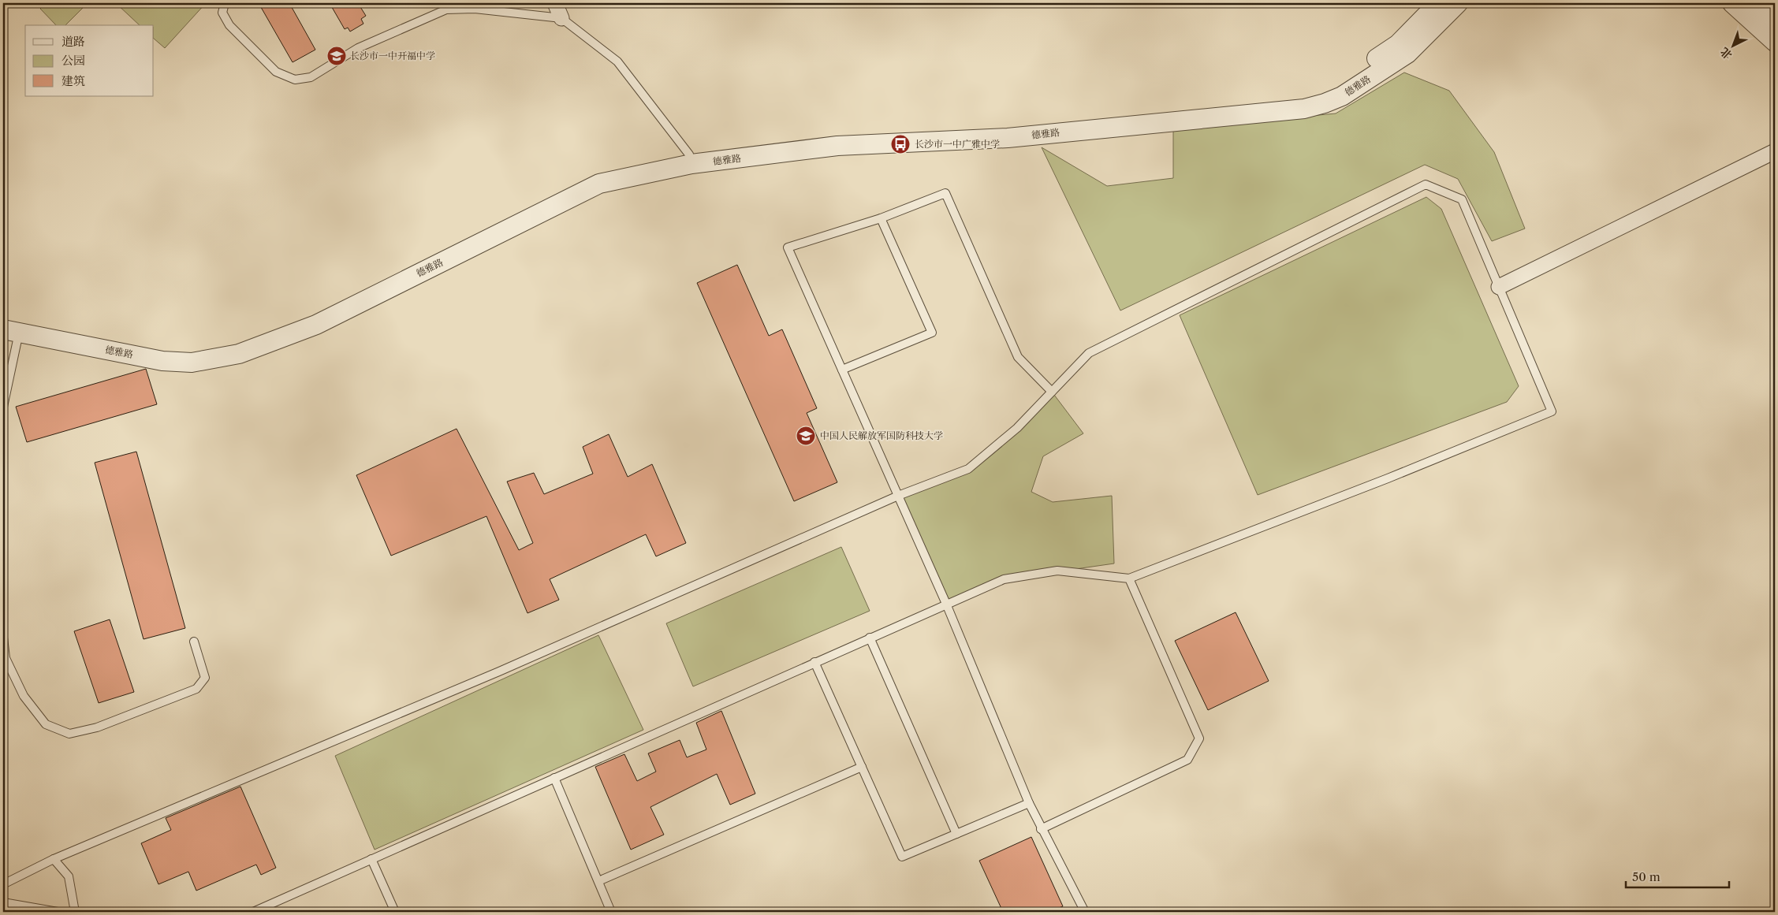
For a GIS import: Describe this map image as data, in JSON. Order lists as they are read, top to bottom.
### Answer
{
  "streets": {
    "street": ["德雅路"]
  },
  "places": {
    "school or university": ["长沙市一中开福中学", "中国人民解放军国防科技大学"],
    "bus stop": ["长沙市一中广雅中学"]
  },
  "legend": ["道路", "公园", "建筑"],
  "scale_bar": "50 m",
  "north": "bottom left"
}
